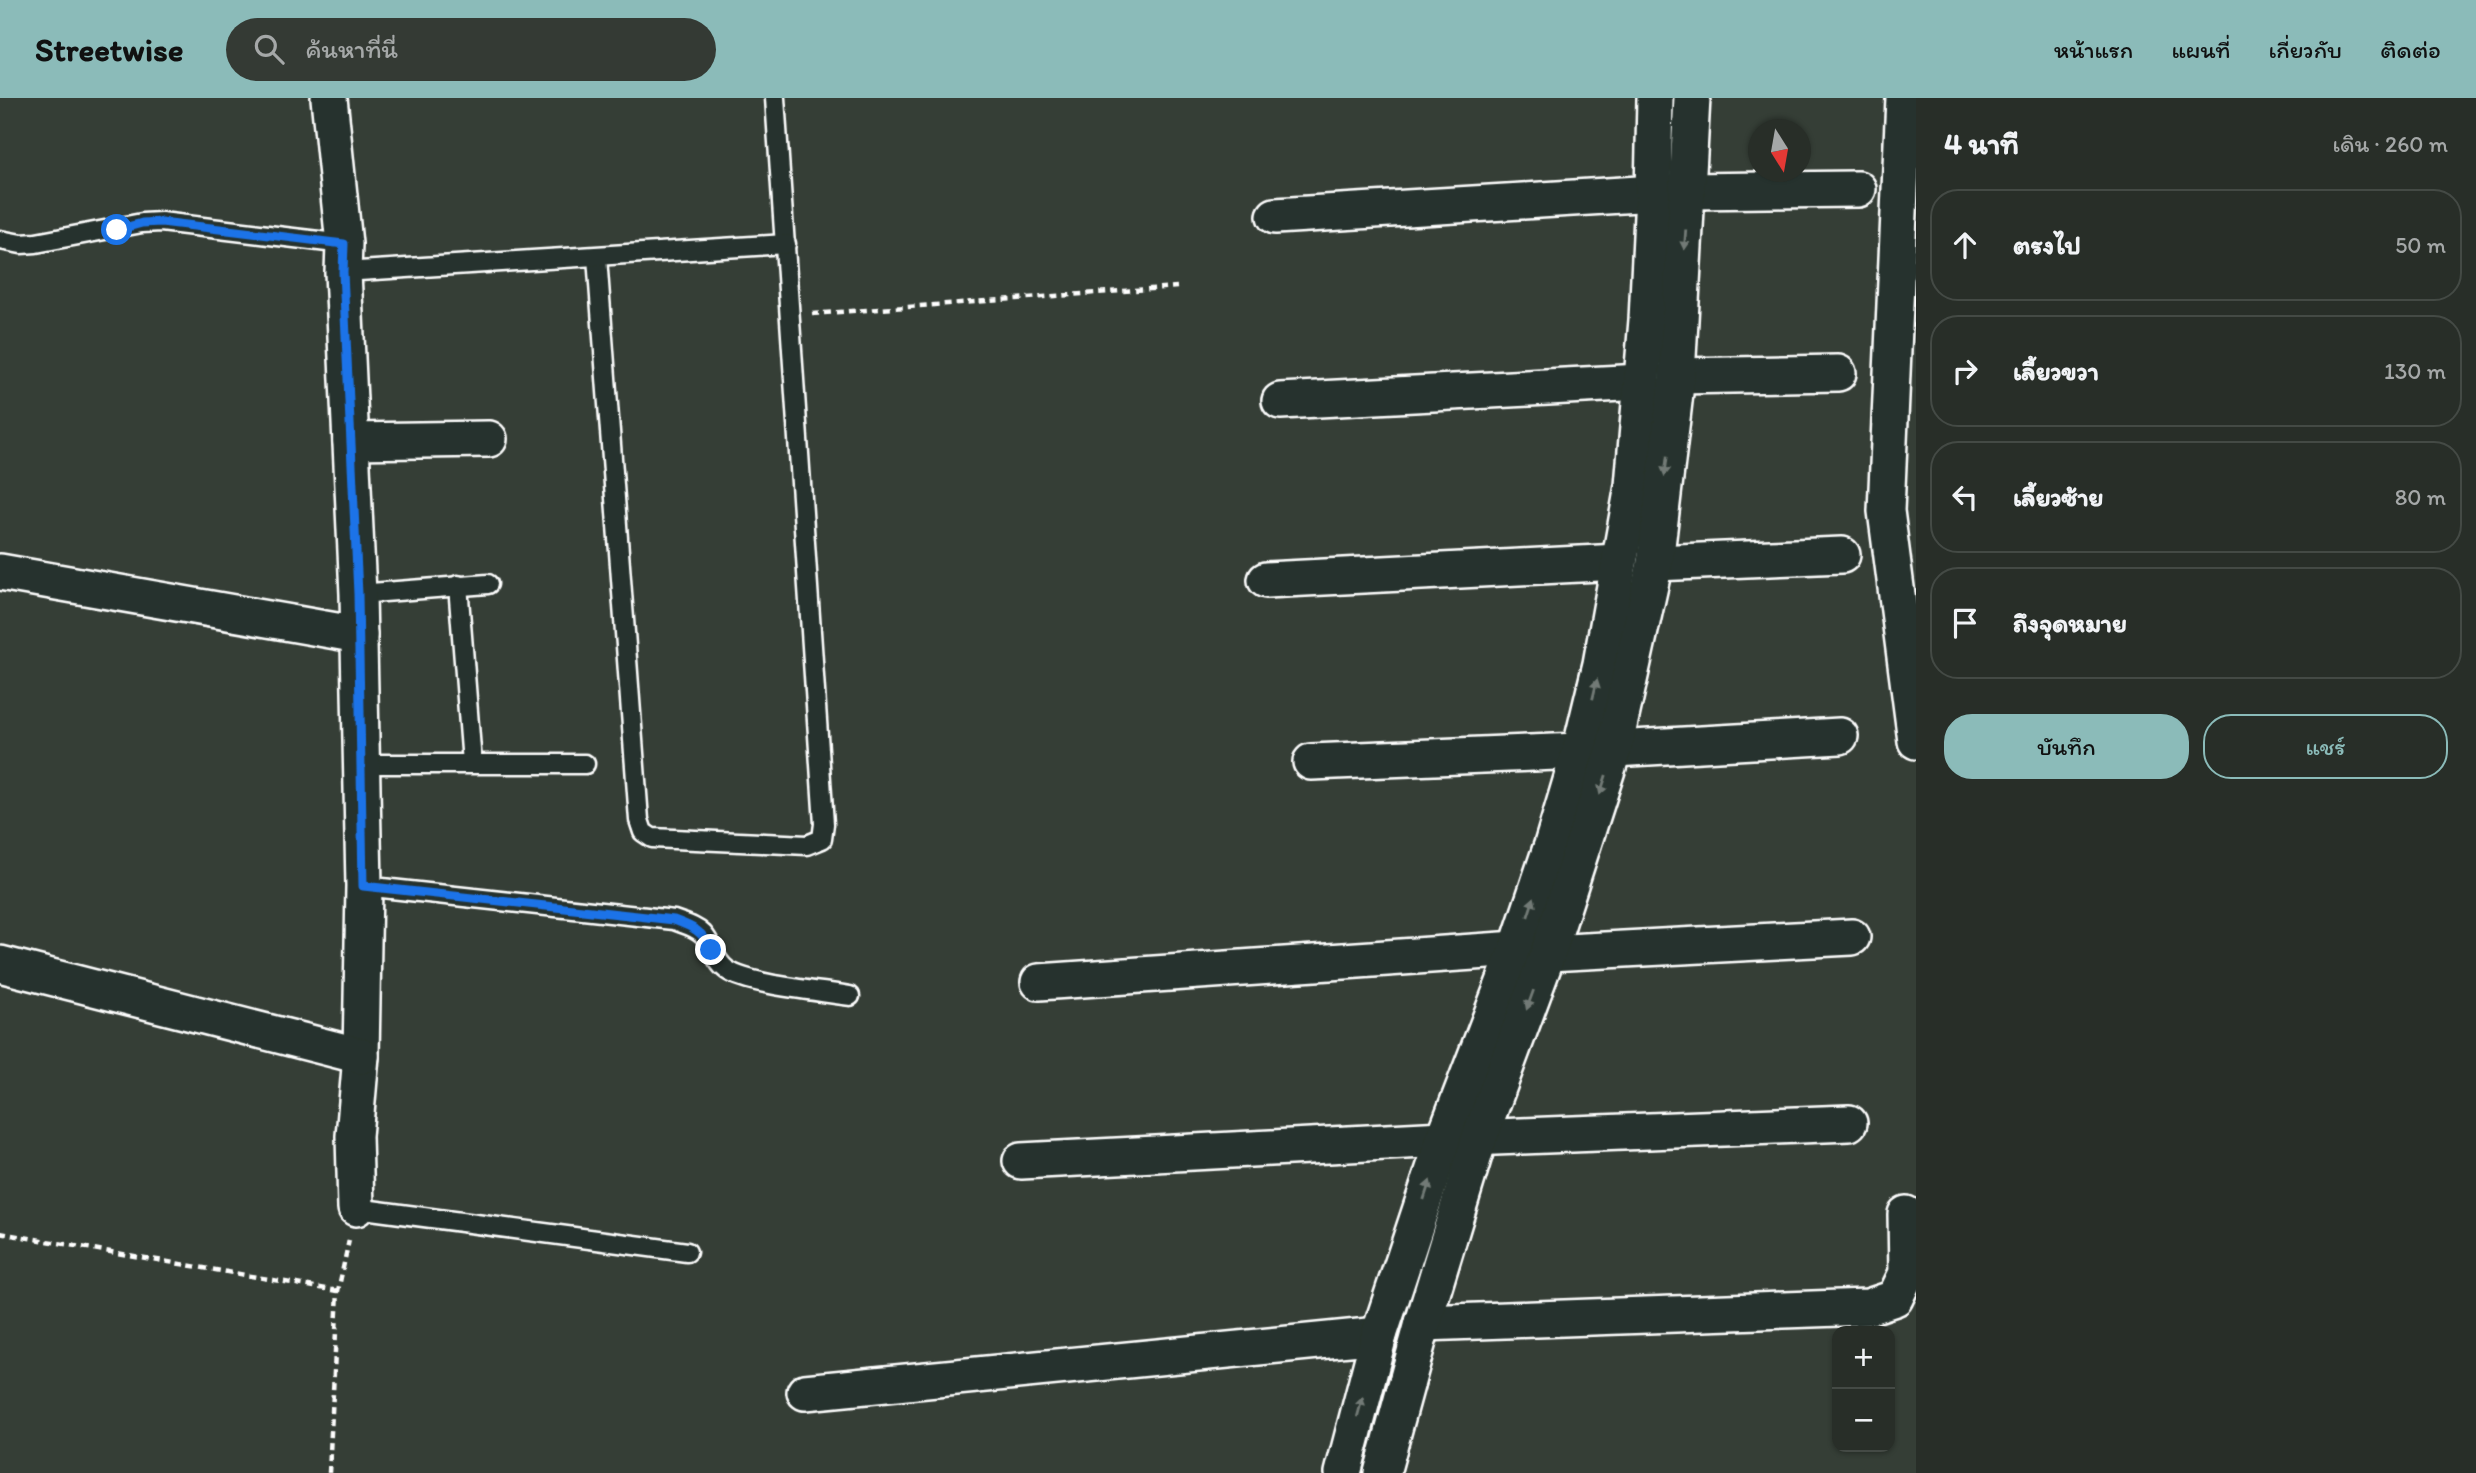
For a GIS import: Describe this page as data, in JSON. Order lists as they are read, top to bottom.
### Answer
{
  "north": "bottom",
  "page": {
    "header": "Streetwise",
    "search": "ค้นหาที่นี่",
    "nav": [
      "หน้าแรก",
      "แผนที่",
      "เกี่ยวกับ",
      "ติดต่อ"
    ],
    "heading": ["4 นาที", "เดิน · 260 m"],
    "list": [
      ["ตรงไป", "50 m"],
      ["เลี้ยวขวา", "130 m"],
      ["เลี้ยวซ้าย", "80 m"],
      "ถึงจุดหมาย"
    ],
    "buttons": ["บันทึก", "แชร์"],
    "map_buttons": ["+", "−"]
  }
}
